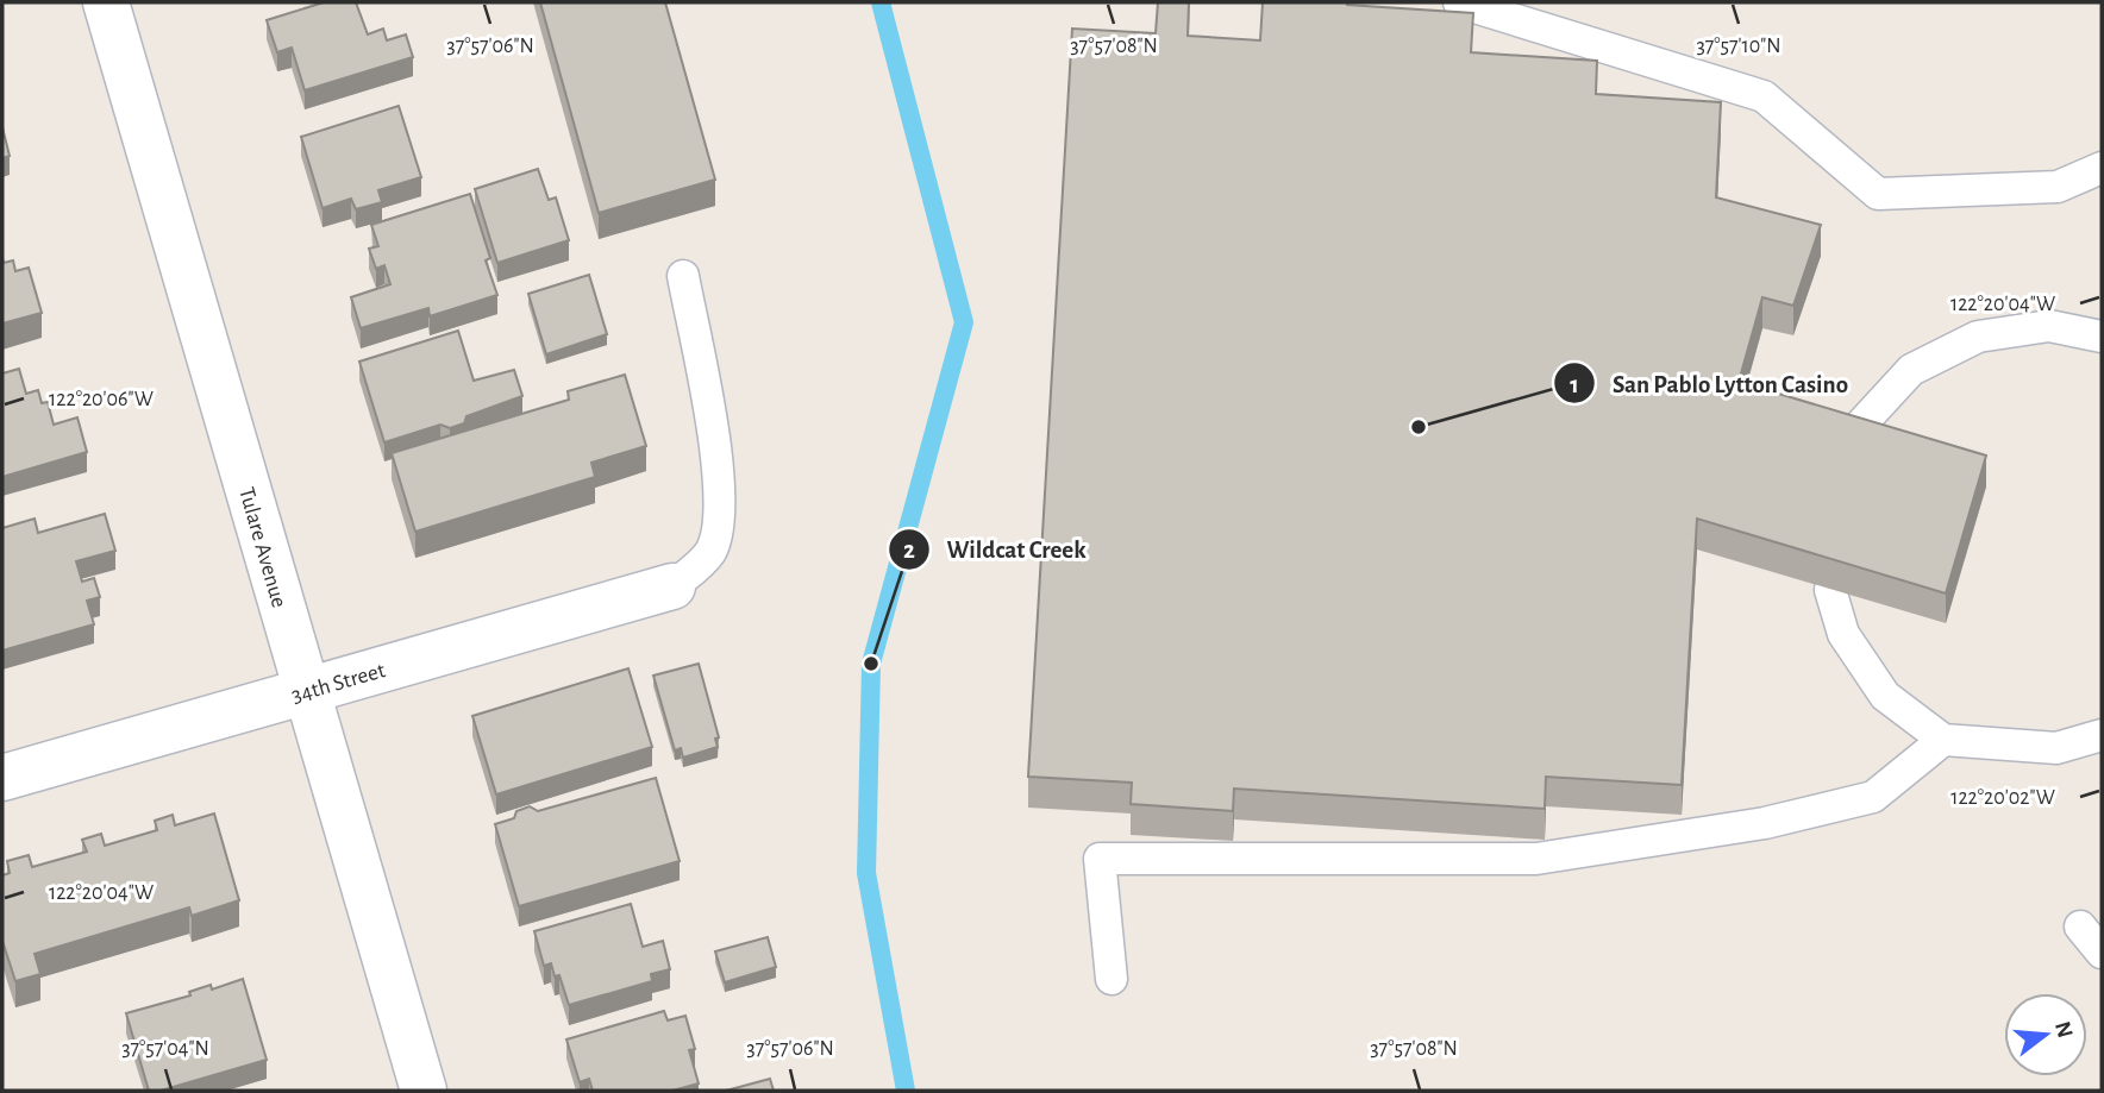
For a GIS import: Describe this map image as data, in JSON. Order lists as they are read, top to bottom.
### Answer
{
  "streets": {
    "street": ["Tulare Avenue", "34th Street"]
  },
  "crossings": [
    ["Tulare Avenue", "34th Street"]
  ],
  "places": ["San Pablo Lytton Casino", "Wildcat Creek"],
  "north": "right",
  "coordinates": [
    "37°57'06\"N",
    "37°57'08\"N",
    "37°57'10\"N",
    "122°20'04\"W",
    "122°20'06\"W",
    "122°20'02\"W",
    "37°57'04\"N"
  ]
}
